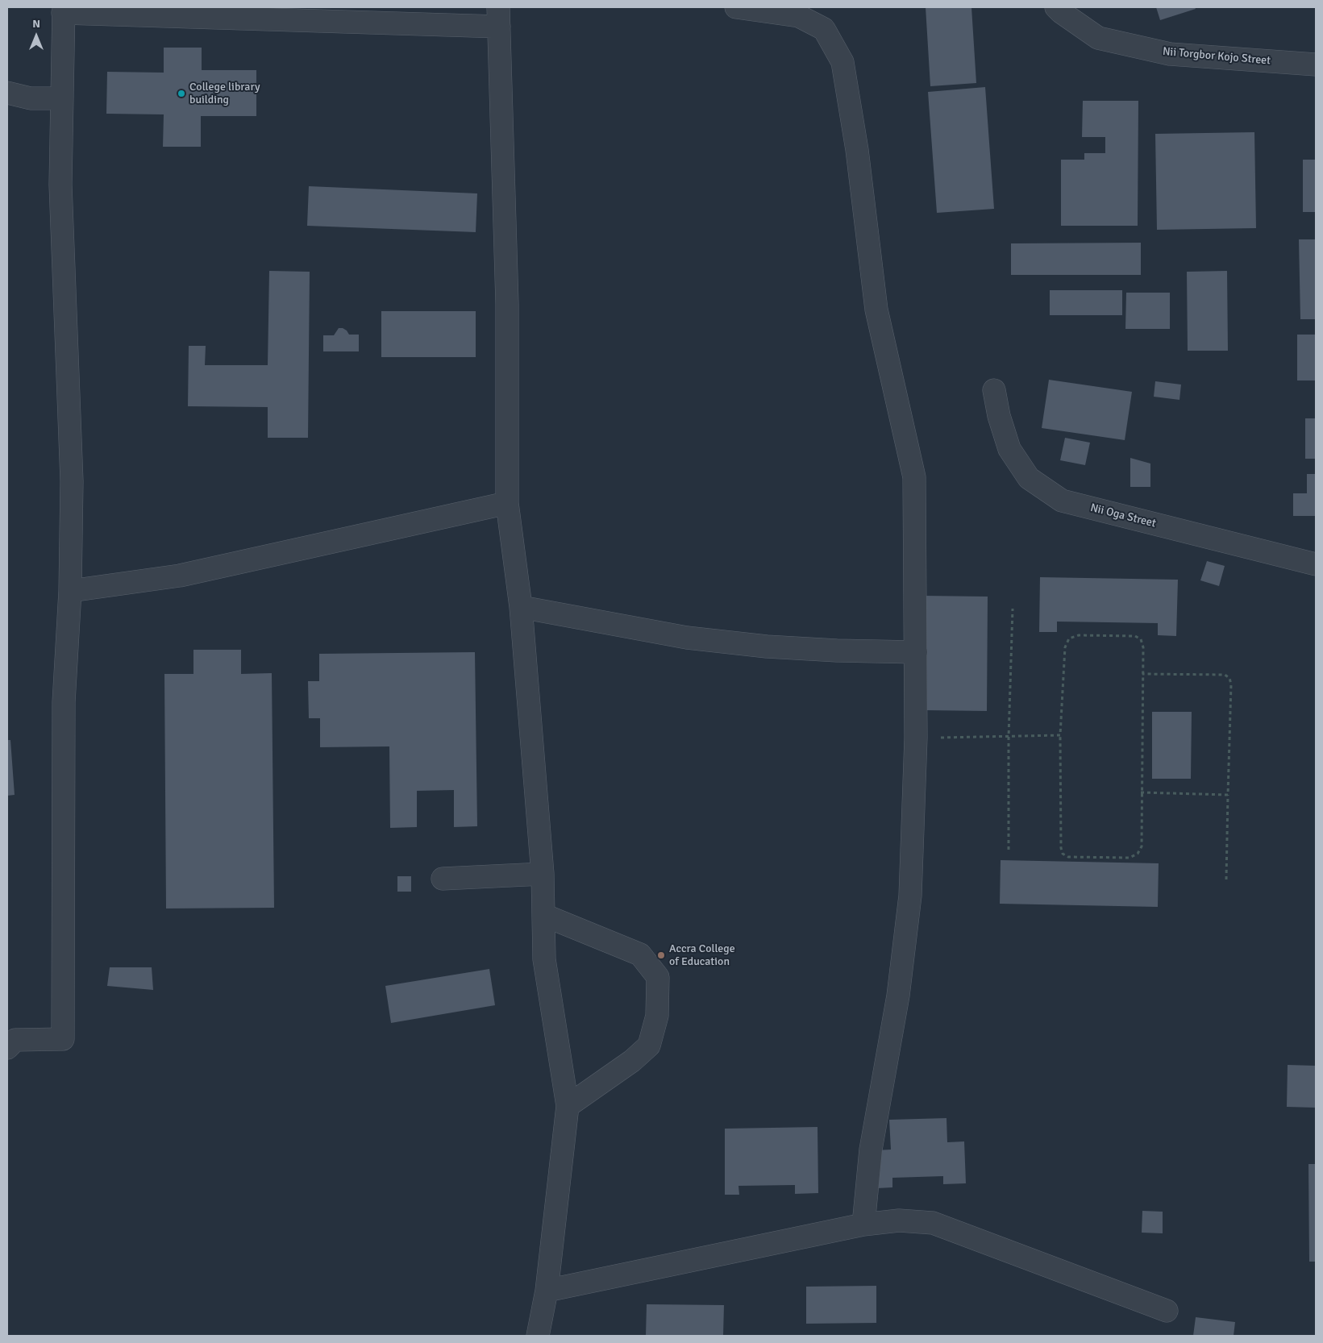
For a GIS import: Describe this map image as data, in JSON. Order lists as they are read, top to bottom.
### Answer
{
  "streets": {
    "street": ["Nii Torgbor Kojo Street", "Nii Oga Street"]
  },
  "places": ["College library building", "Accra College of Education"],
  "north": "top"
}
